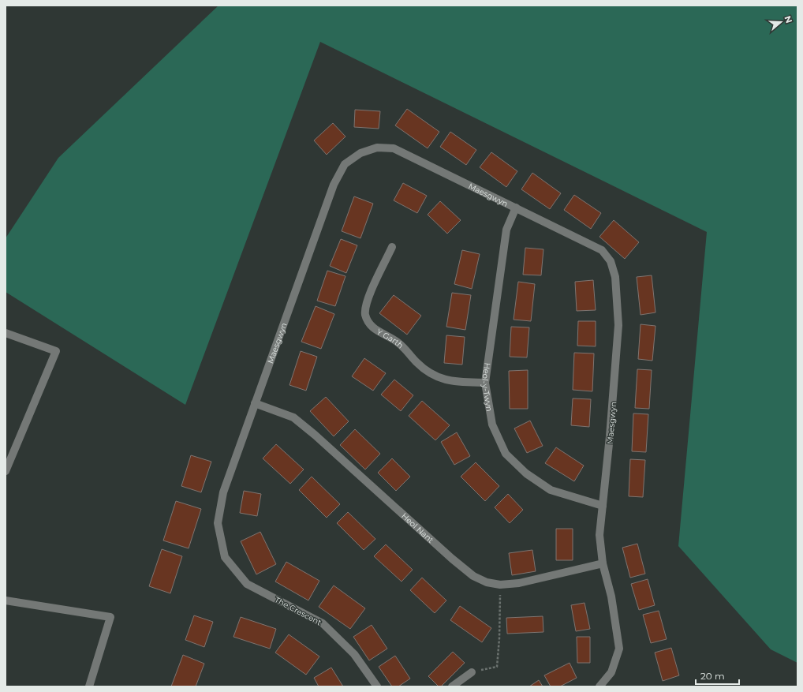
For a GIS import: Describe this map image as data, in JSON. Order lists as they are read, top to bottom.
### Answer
{
  "streets": {
    "street": [
      "Maesgwyn",
      "Y Garth",
      "Heol-y-Twyn",
      "Heol Nant",
      "The Crescent"
    ]
  },
  "crossings": [
    ["Maesgwyn", "Heol-y-Twyn"],
    ["Maesgwyn", "Heol Nant"],
    ["Maesgwyn", "The Crescent"],
    ["Y Garth", "Heol-y-Twyn"]
  ],
  "scale_bar": "20 m",
  "north": "right"
}
